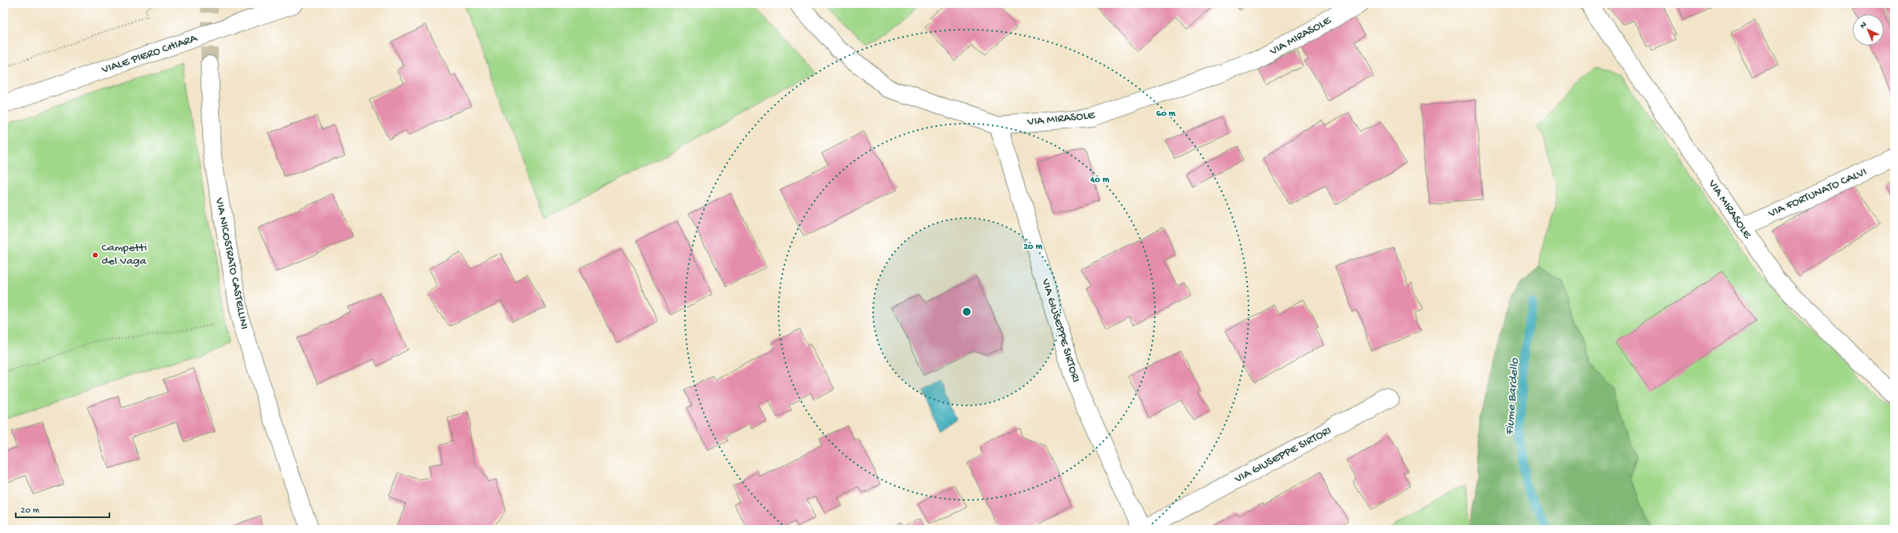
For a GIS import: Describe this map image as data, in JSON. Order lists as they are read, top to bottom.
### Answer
{
  "streets": {
    "street": [
      "VIA MIRASOLE",
      "VIALE PIERO CHIARA",
      "VIA FORTUNATO CALVI",
      "VIA NICOSTRATO CASTELLINI",
      "VIA GIUSEPPE SIRTORI"
    ]
  },
  "crossings": [
    ["VIA MIRASOLE", "VIA FORTUNATO CALVI"],
    ["VIA MIRASOLE", "VIA GIUSEPPE SIRTORI"]
  ],
  "water": ["Fiume Bardello"],
  "places": ["Campetti del Vaga"],
  "scale_bar": "20 m",
  "north": "top left",
  "rings": ["60 m", "40 m", "20 m"]
}
